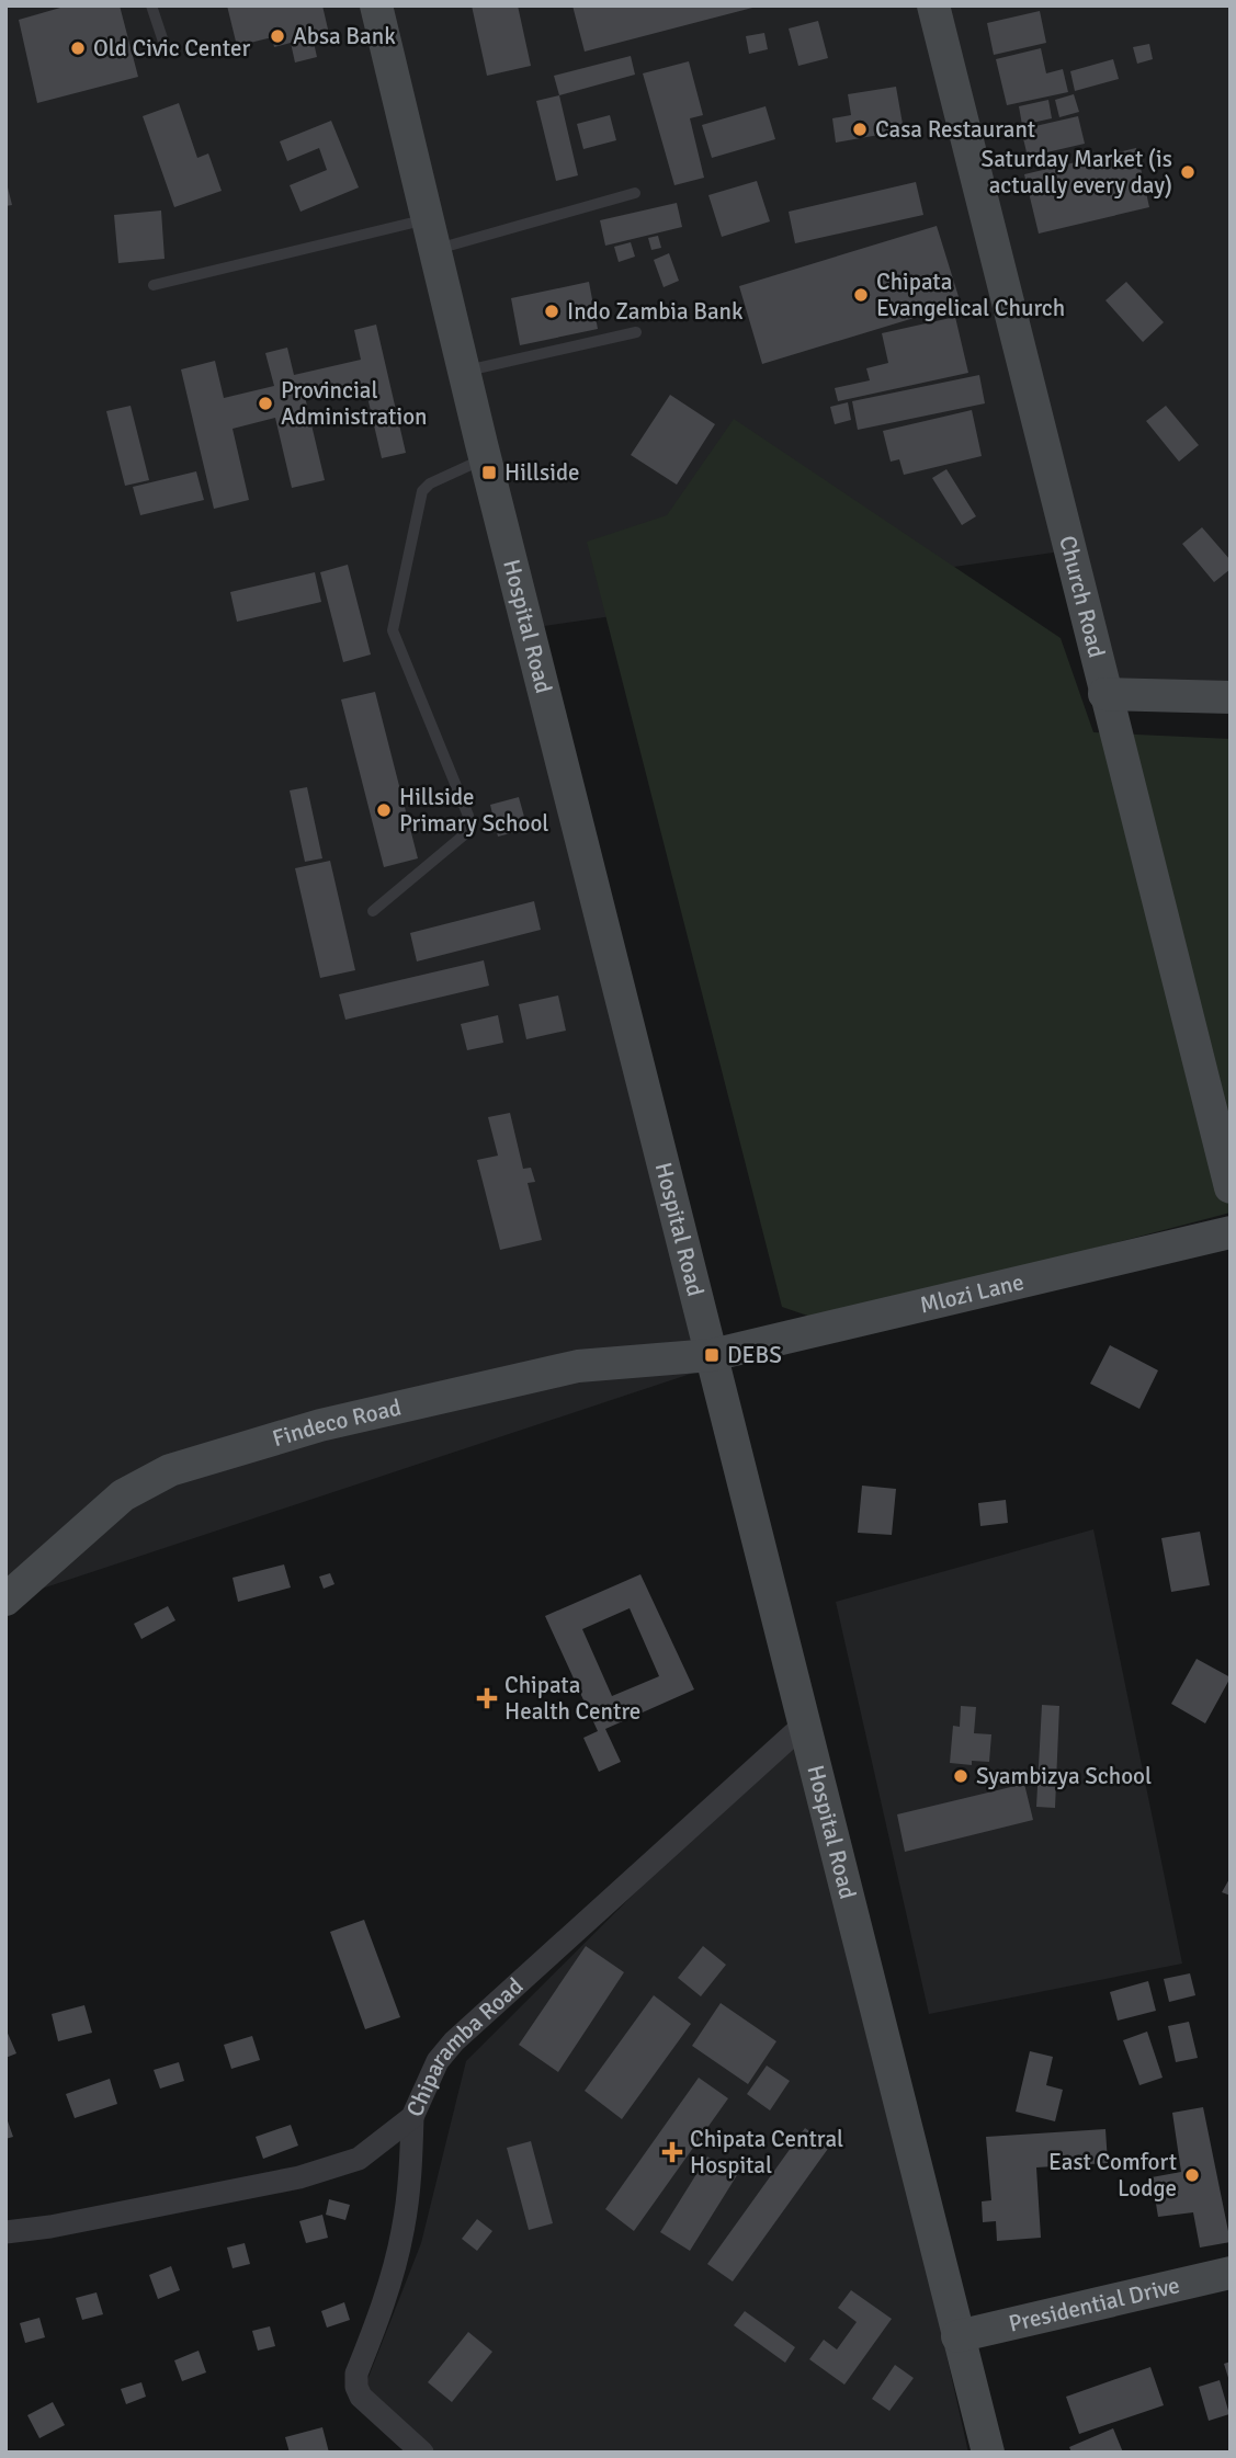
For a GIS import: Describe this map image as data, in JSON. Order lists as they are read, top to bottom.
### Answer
{
  "streets": {
    "street": [
      "Church Road",
      "Hospital Road",
      "Mlozi Lane",
      "Findeco Road",
      "Chiparamba Road",
      "Presidential Drive"
    ]
  },
  "crossings": [
    ["Hospital Road", "Mlozi Lane"],
    ["Hospital Road", "Findeco Road"],
    ["Hospital Road", "Chiparamba Road"],
    ["Hospital Road", "Presidential Drive"],
    ["Mlozi Lane", "Findeco Road"]
  ],
  "places": {
    "other": [
      "Absa Bank",
      "Old Civic Center",
      "Casa Restaurant",
      "Saturday Market (is actually every day)",
      "Chipata Evangelical Church",
      "Indo Zambia Bank",
      "Provincial Administration",
      "Hillside Primary School",
      "Syambizya School",
      "East Comfort Lodge"
    ],
    "transit": ["Hillside", "DEBS"],
    "health": ["Chipata Health Centre", "Chipata Central Hospital"]
  }
}
